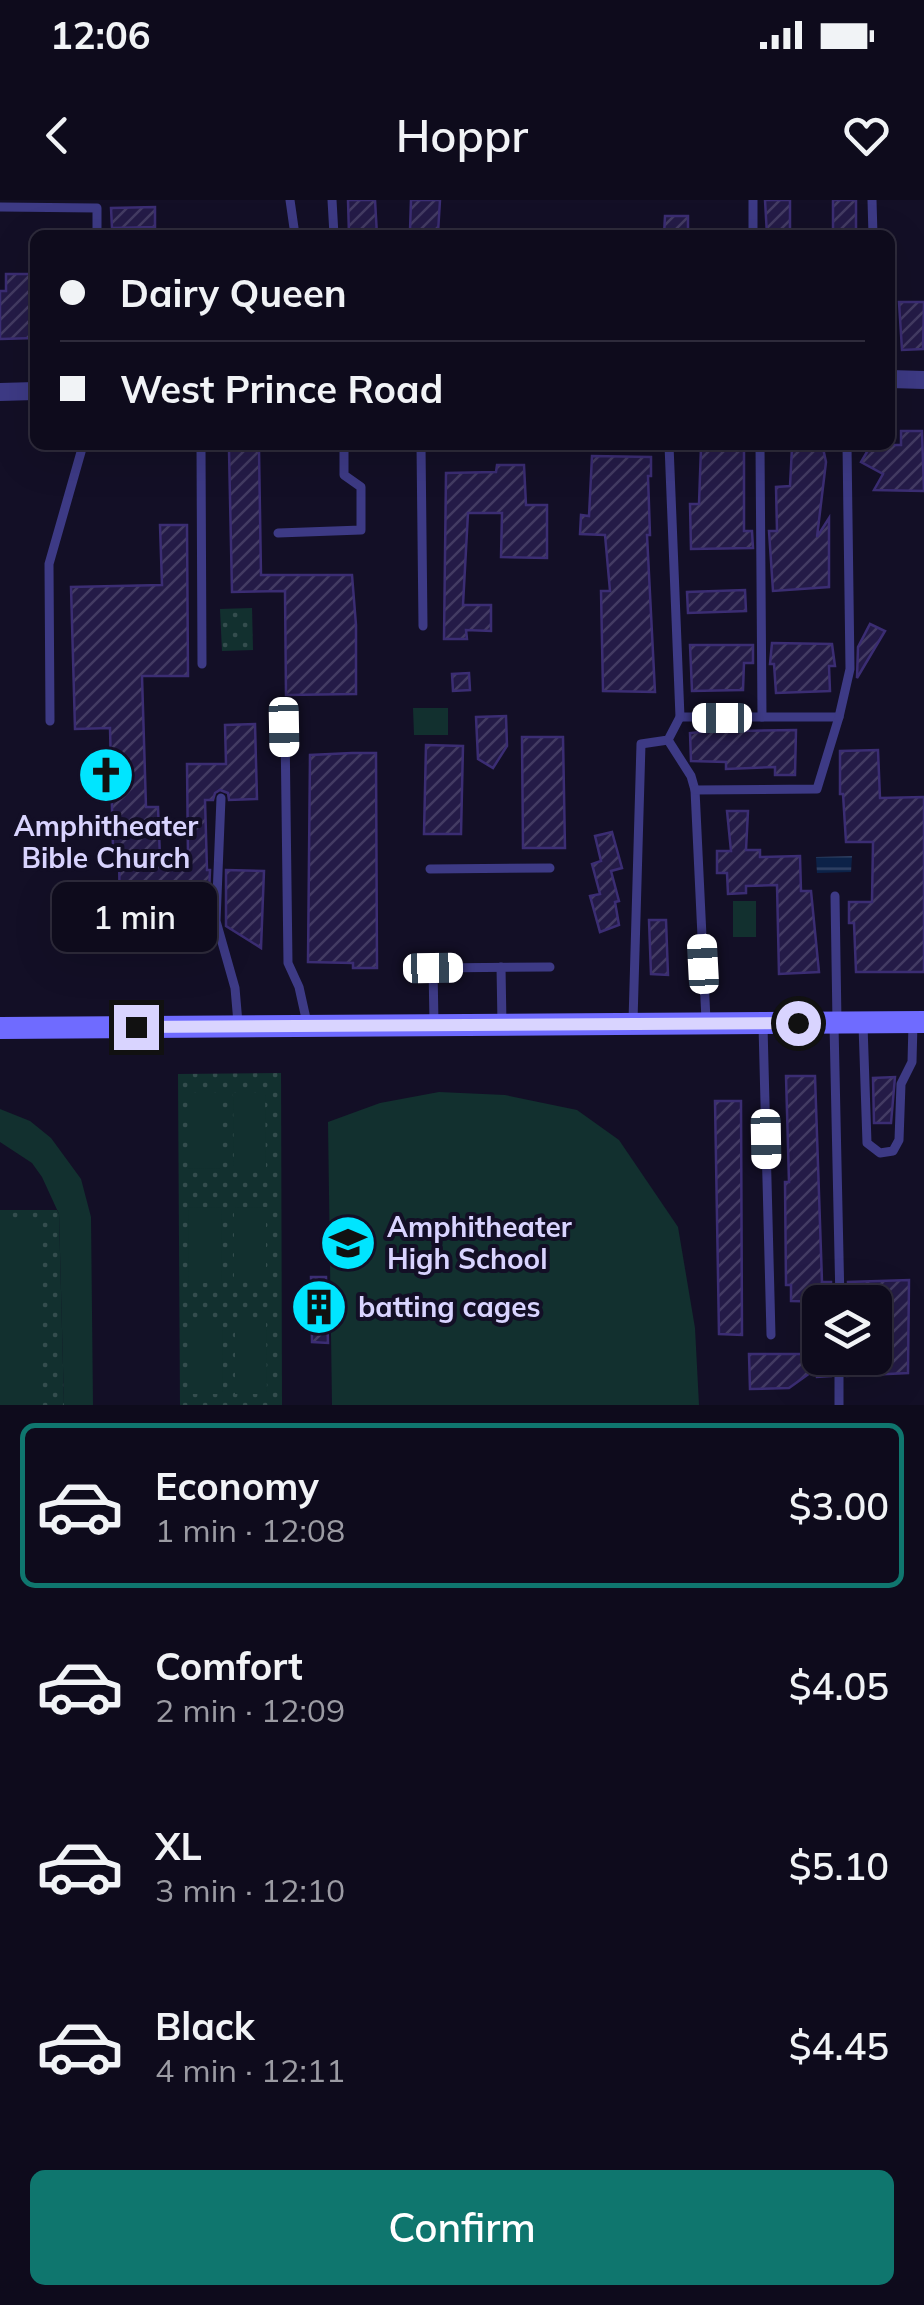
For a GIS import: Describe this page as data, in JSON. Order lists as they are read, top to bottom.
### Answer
{
  "places": {
    "church": ["Amphitheater Bible Church"],
    "school or university": ["Amphitheater High School"],
    "building": ["batting cages"]
  },
  "page": {
    "status": "12:06",
    "header": "Hoppr",
    "banner": ["Dairy Queen", "West Prince Road"],
    "bubble": "1 min",
    "list": [
      {
        "name": "Economy",
        "note": "1 min · 12:08",
        "value": "$3.00"
      },
      {
        "name": "Comfort",
        "note": "2 min · 12:09",
        "value": "$4.05"
      },
      {
        "name": "XL",
        "note": "3 min · 12:10",
        "value": "$5.10"
      },
      {
        "name": "Black",
        "note": "4 min · 12:11",
        "value": "$4.45"
      }
    ],
    "buttons": "Confirm"
  }
}
